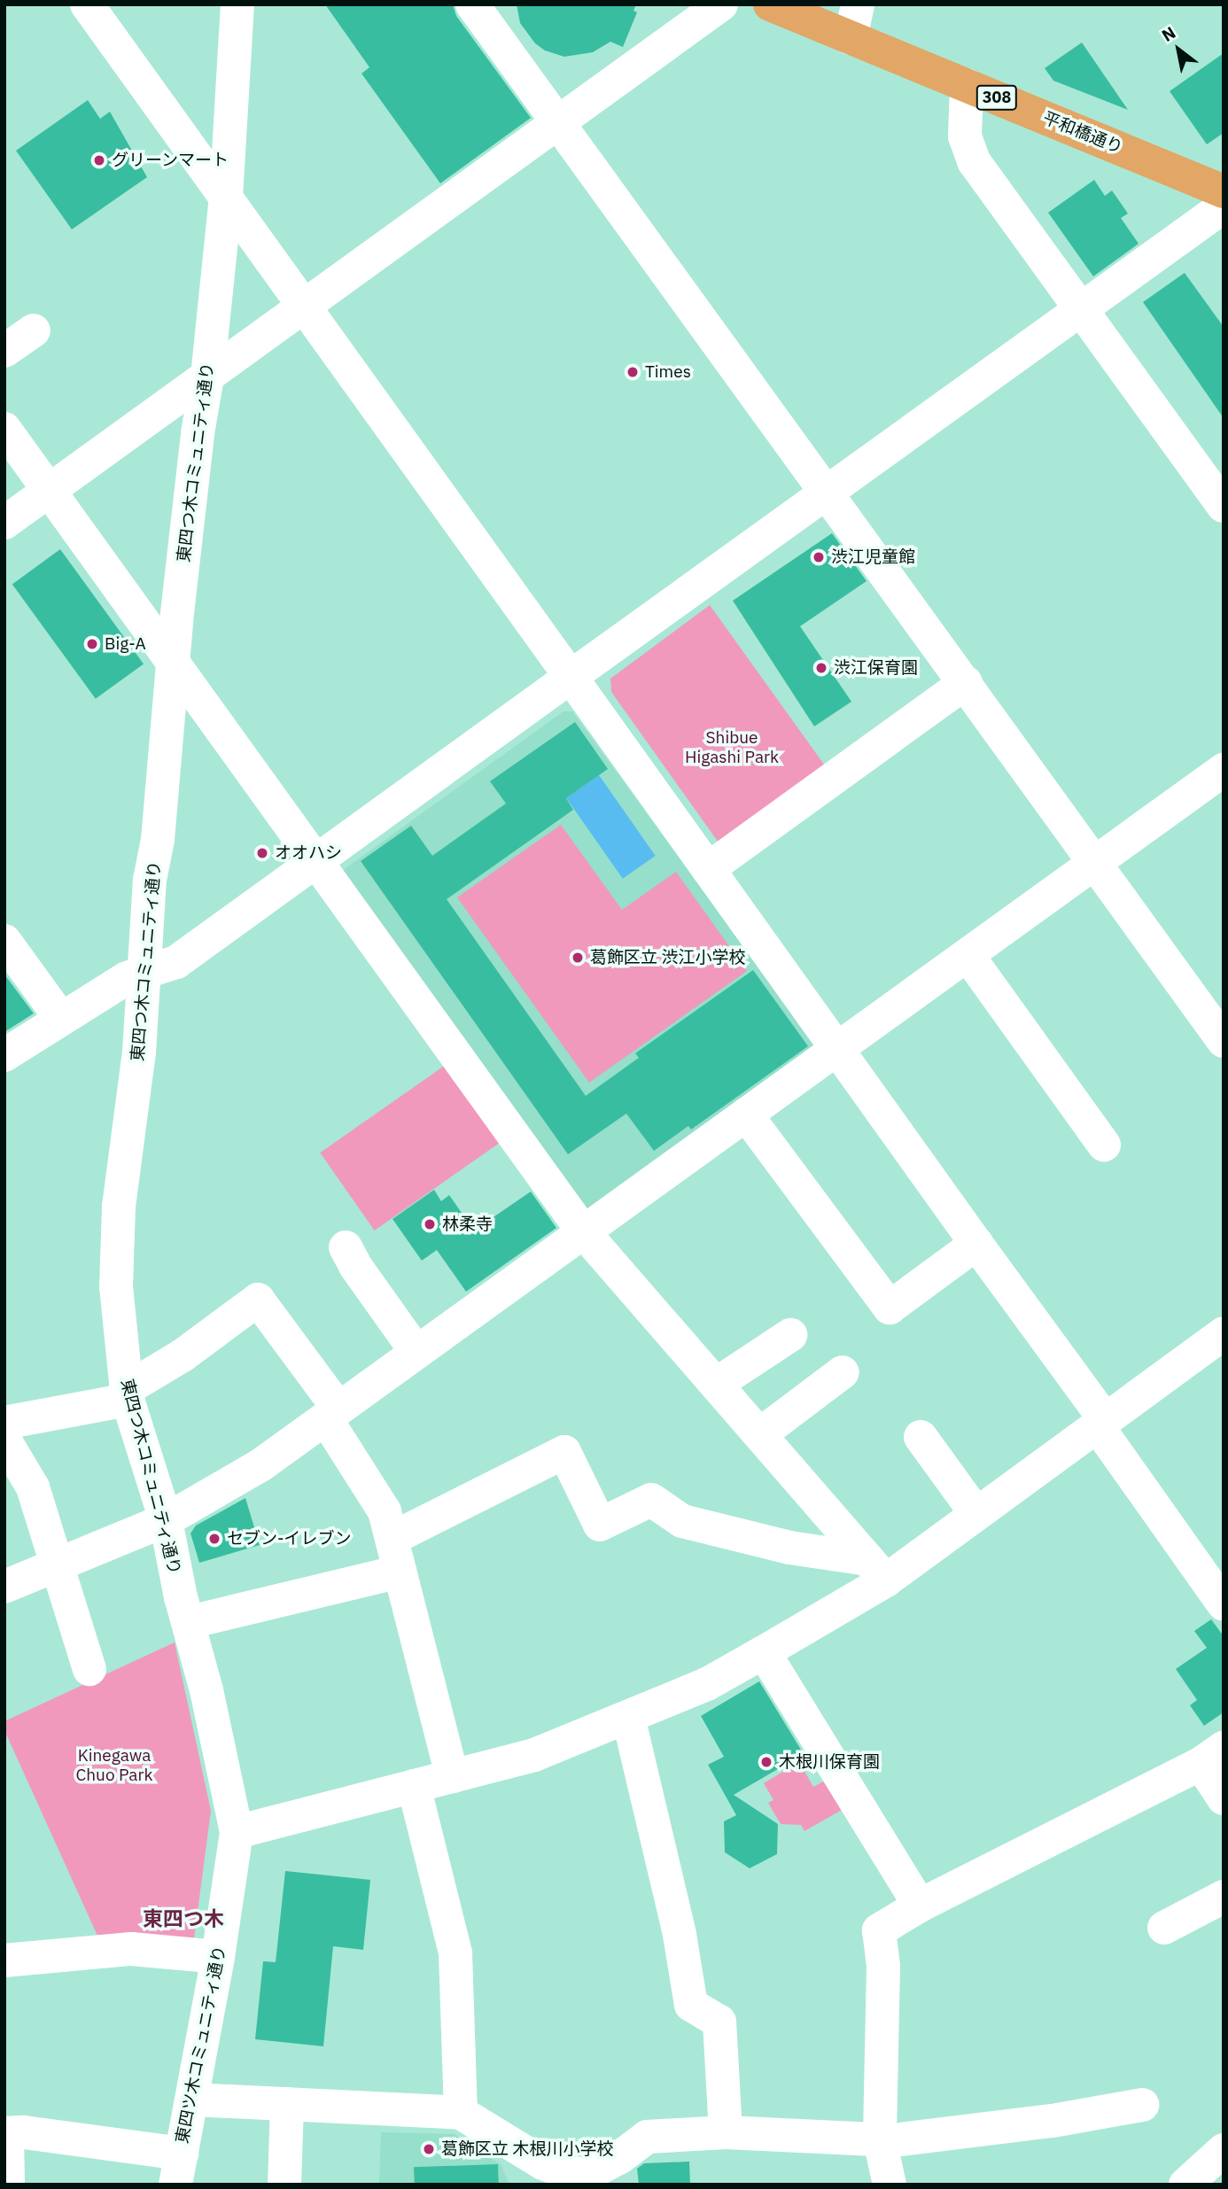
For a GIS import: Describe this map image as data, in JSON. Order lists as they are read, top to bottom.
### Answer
{
  "streets": {
    "main road": ["308", "平和橋通り"],
    "street": ["東四つ木コミュニティ通り", "東四ツ木コミュニティ通り"]
  },
  "crossings": [
    ["東四つ木コミュニティ通り", "東四ツ木コミュニティ通り"]
  ],
  "districts": ["東四つ木"],
  "parks": ["Shibue Higashi Park", "Kinegawa Chuo Park"],
  "places": [
    "グリーンマート",
    "Times",
    "渋江児童館",
    "Big-A",
    "渋江保育園",
    "オオハシ",
    "葛飾区立 渋江小学校",
    "林柔寺",
    "セブン-イレブン",
    "木根川保育園",
    "葛飾区立 木根川小学校"
  ],
  "north": "top left"
}
